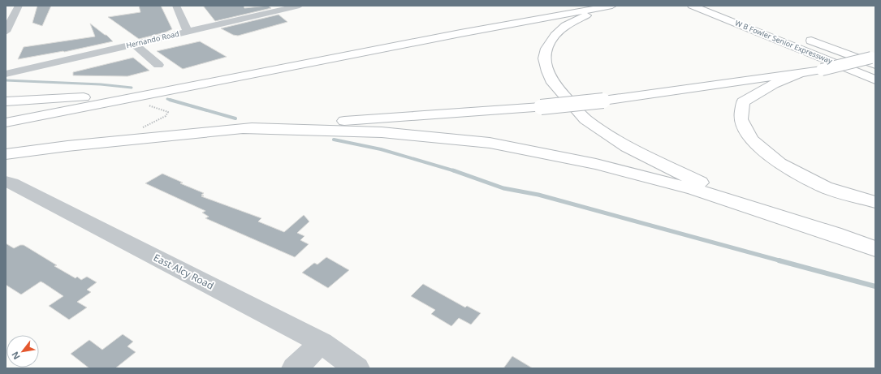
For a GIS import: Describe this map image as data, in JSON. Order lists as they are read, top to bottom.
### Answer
{
  "streets": {
    "highway": ["W B Fowler Senior Expressway"],
    "street": ["Hernando Road", "East Alcy Road"]
  },
  "north": "bottom left"
}
